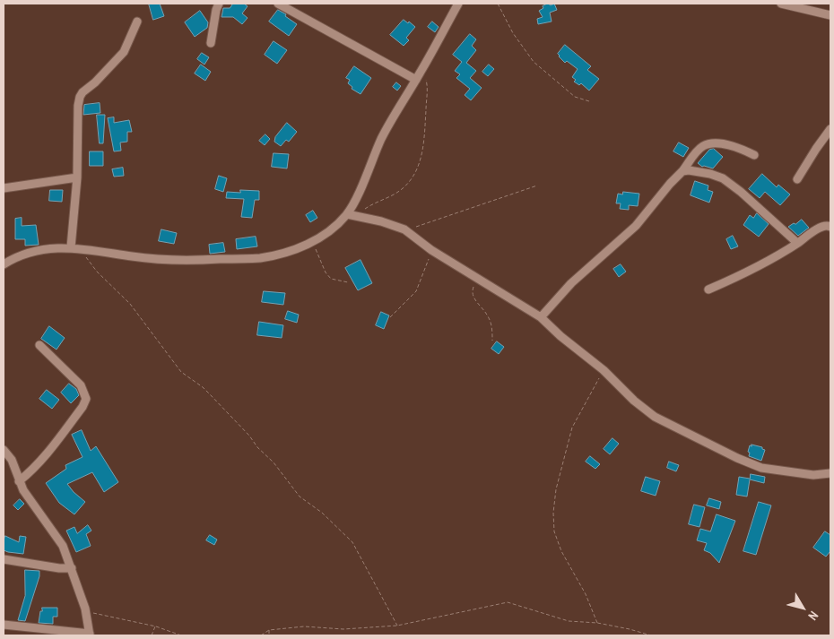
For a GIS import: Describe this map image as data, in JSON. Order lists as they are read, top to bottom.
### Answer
{
  "north": "bottom right"
}
